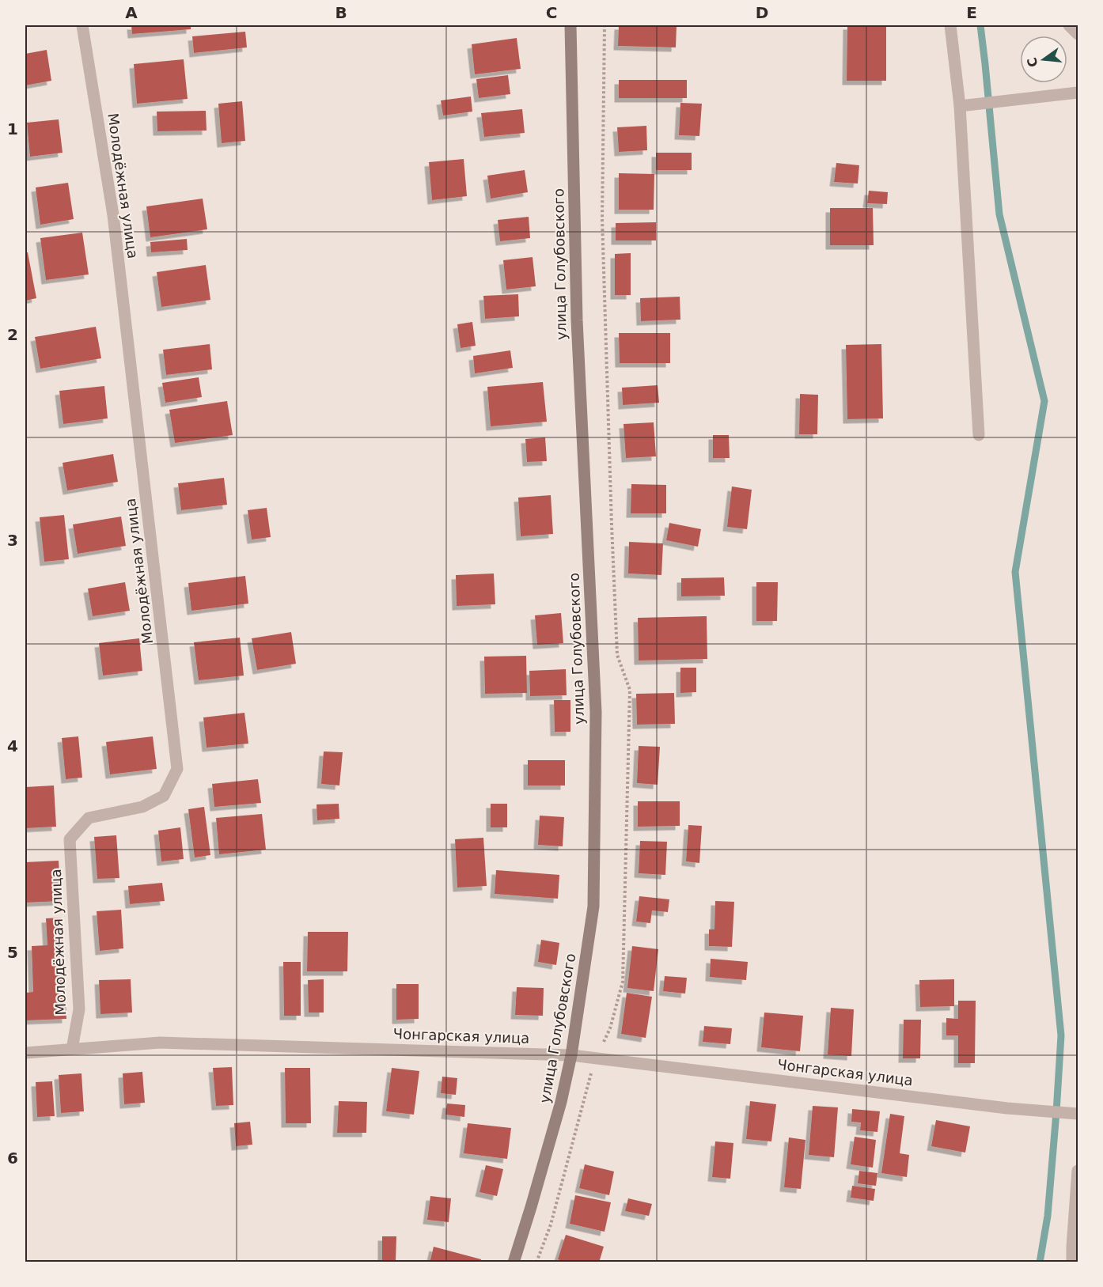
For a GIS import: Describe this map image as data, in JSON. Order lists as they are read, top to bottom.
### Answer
{
  "streets": {
    "street": ["Молодёжная улица", "улица Голубовского", "Чонгарская улица"]
  },
  "crossings": [
    ["Молодёжная улица", "Чонгарская улица"],
    ["улица Голубовского", "Чонгарская улица"]
  ],
  "north": "left",
  "grid": {
    "columns": [
      "A",
      "B",
      "C",
      "D",
      "E"
    ],
    "rows": [
      "1",
      "2",
      "3",
      "4",
      "5",
      "6"
    ]
  }
}
